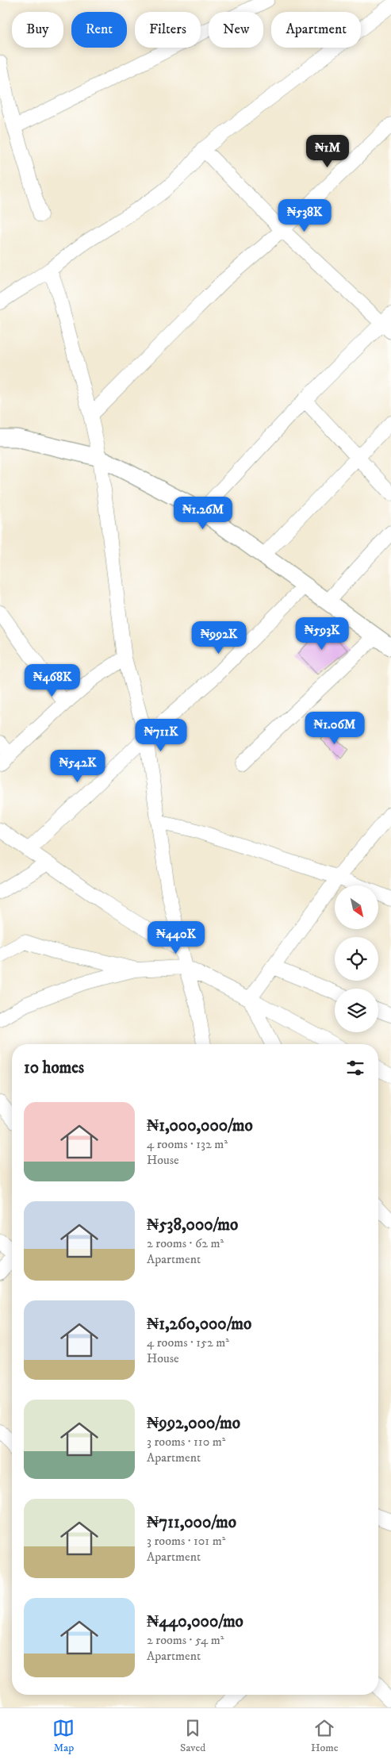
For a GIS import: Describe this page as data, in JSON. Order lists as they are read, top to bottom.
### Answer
{
  "north": "bottom right",
  "page": {
    "chip": [
      "Buy",
      "Rent",
      "Filters",
      "New",
      "Apartment"
    ],
    "price": [
      "₦1M",
      "₦538K",
      "₦1.26M",
      "₦593K",
      "₦992K",
      "₦468K",
      "₦1.06M",
      "₦711K",
      "₦542K",
      "₦440K"
    ],
    "heading": "10 homes",
    "list": [
      {
        "name": "₦1,000,000/mo",
        "note": "4 rooms · 132 m² · House"
      },
      {
        "name": "₦538,000/mo",
        "note": "2 rooms · 62 m² · Apartment"
      },
      {
        "name": "₦1,260,000/mo",
        "note": "4 rooms · 152 m² · House"
      },
      {
        "name": "₦992,000/mo",
        "note": "3 rooms · 110 m² · Apartment"
      },
      {
        "name": "₦711,000/mo",
        "note": "3 rooms · 101 m² · Apartment"
      },
      {
        "name": "₦440,000/mo",
        "note": "2 rooms · 54 m² · Apartment"
      }
    ],
    "tabs": ["Map", "Saved", "Home"]
  }
}
